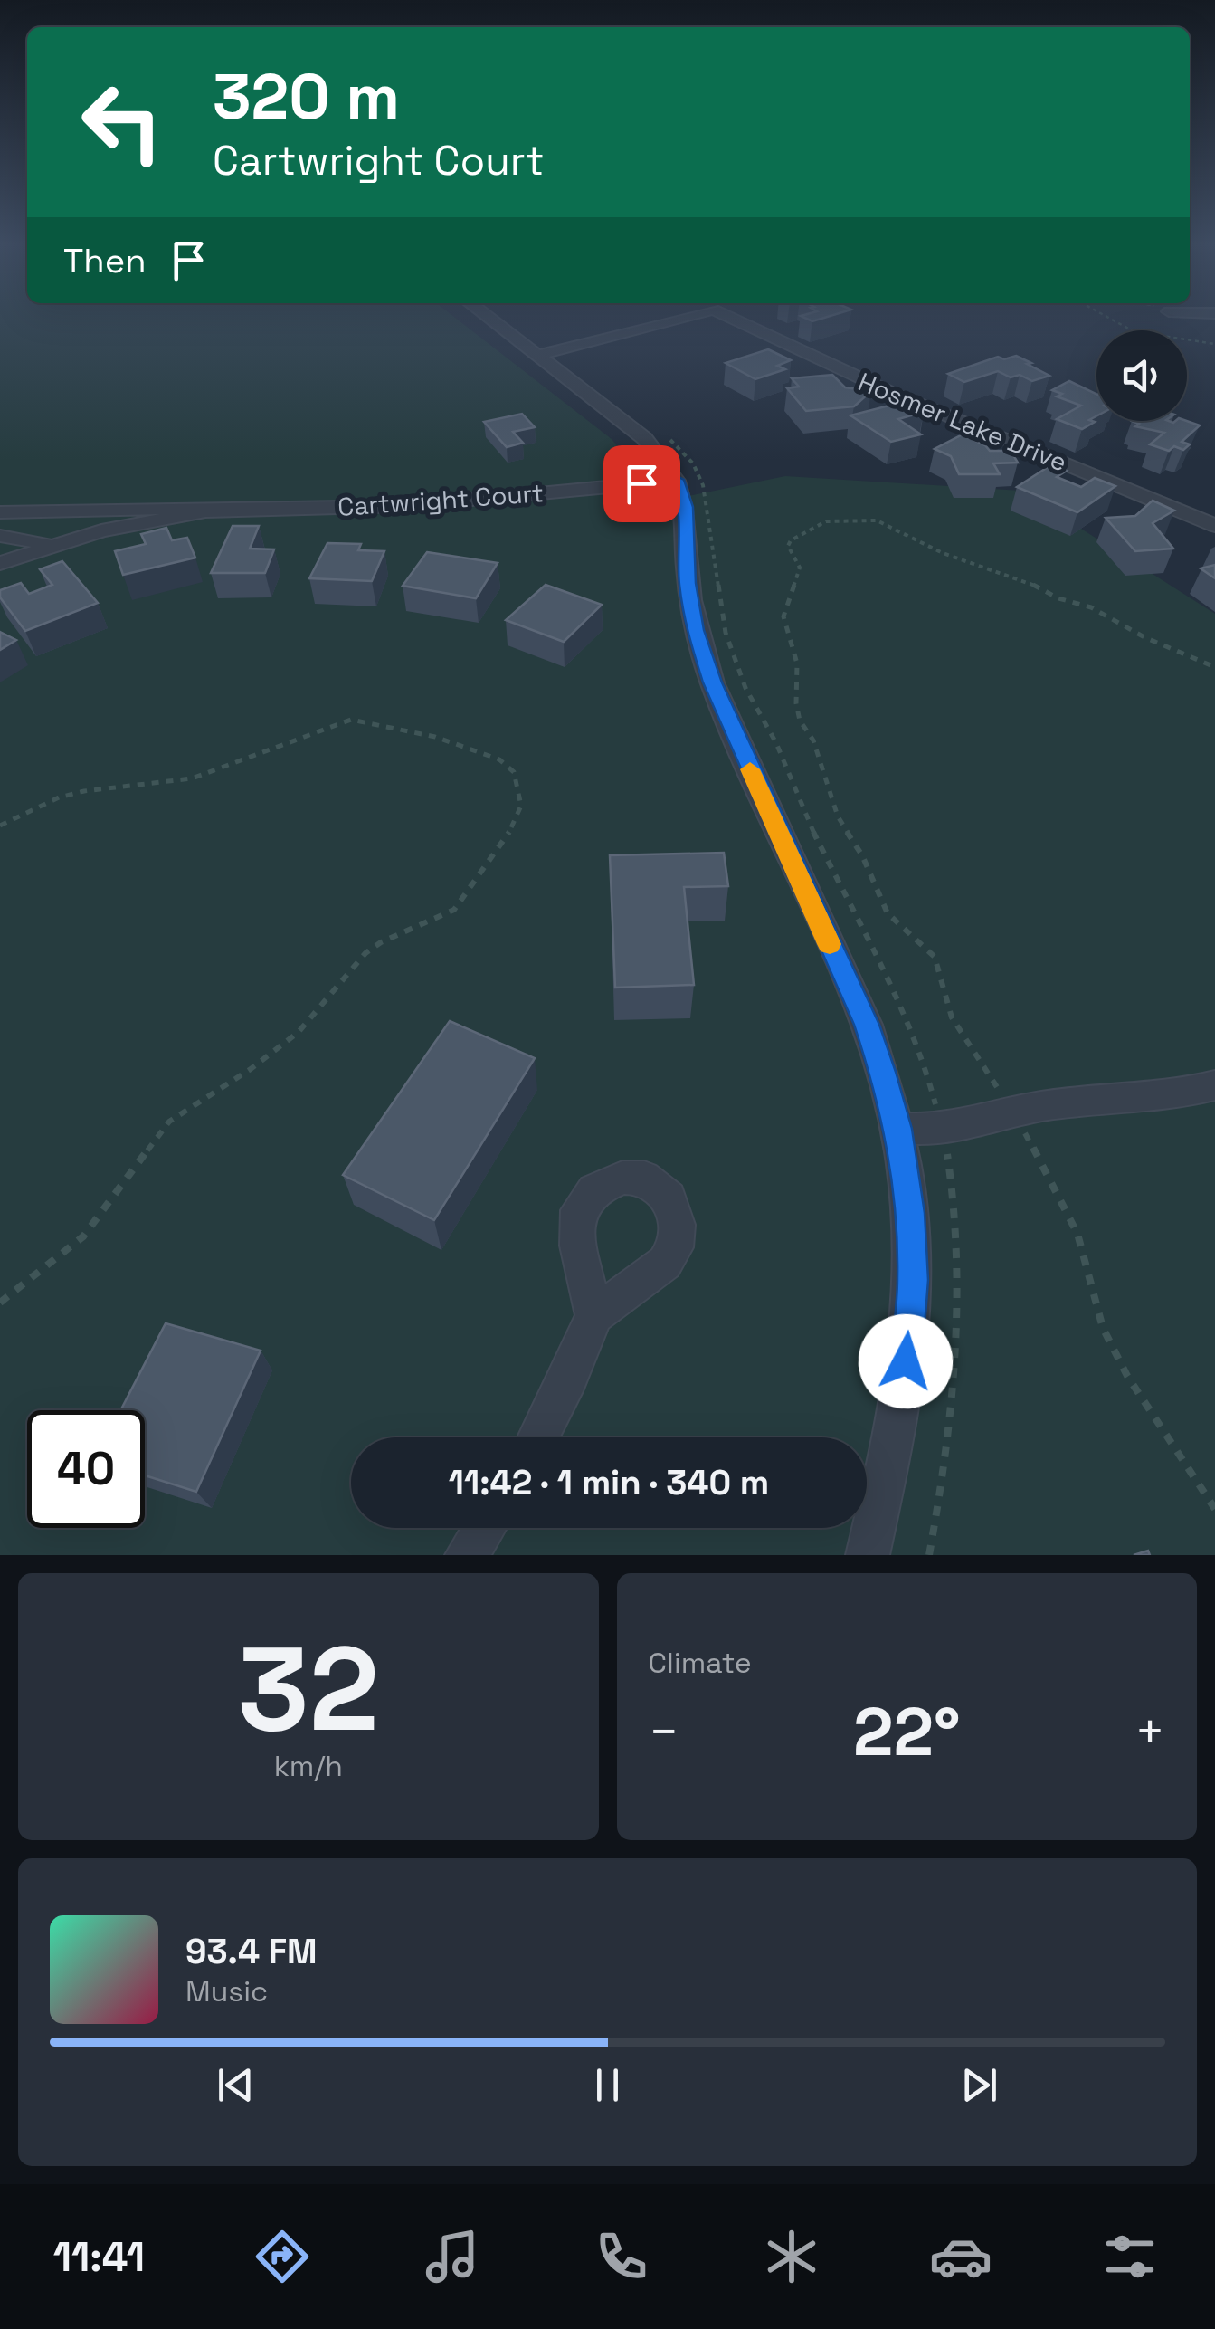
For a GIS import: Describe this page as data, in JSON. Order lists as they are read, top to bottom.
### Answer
{
  "streets": {
    "street": ["Hosmer Lake Drive", "Cartwright Court"]
  },
  "page": {
    "turn": ["320 m", "Cartwright Court"],
    "then": "Then",
    "limit": "40",
    "trip": "11:42 · 1 min · 340 m",
    "tile": [
      ["32", "km/h"],
      "Climate"
    ],
    "heat": ["−", "22°", "+"],
    "song": ["93.4 FM", "Music"],
    "tabs": "11:41"
  }
}
